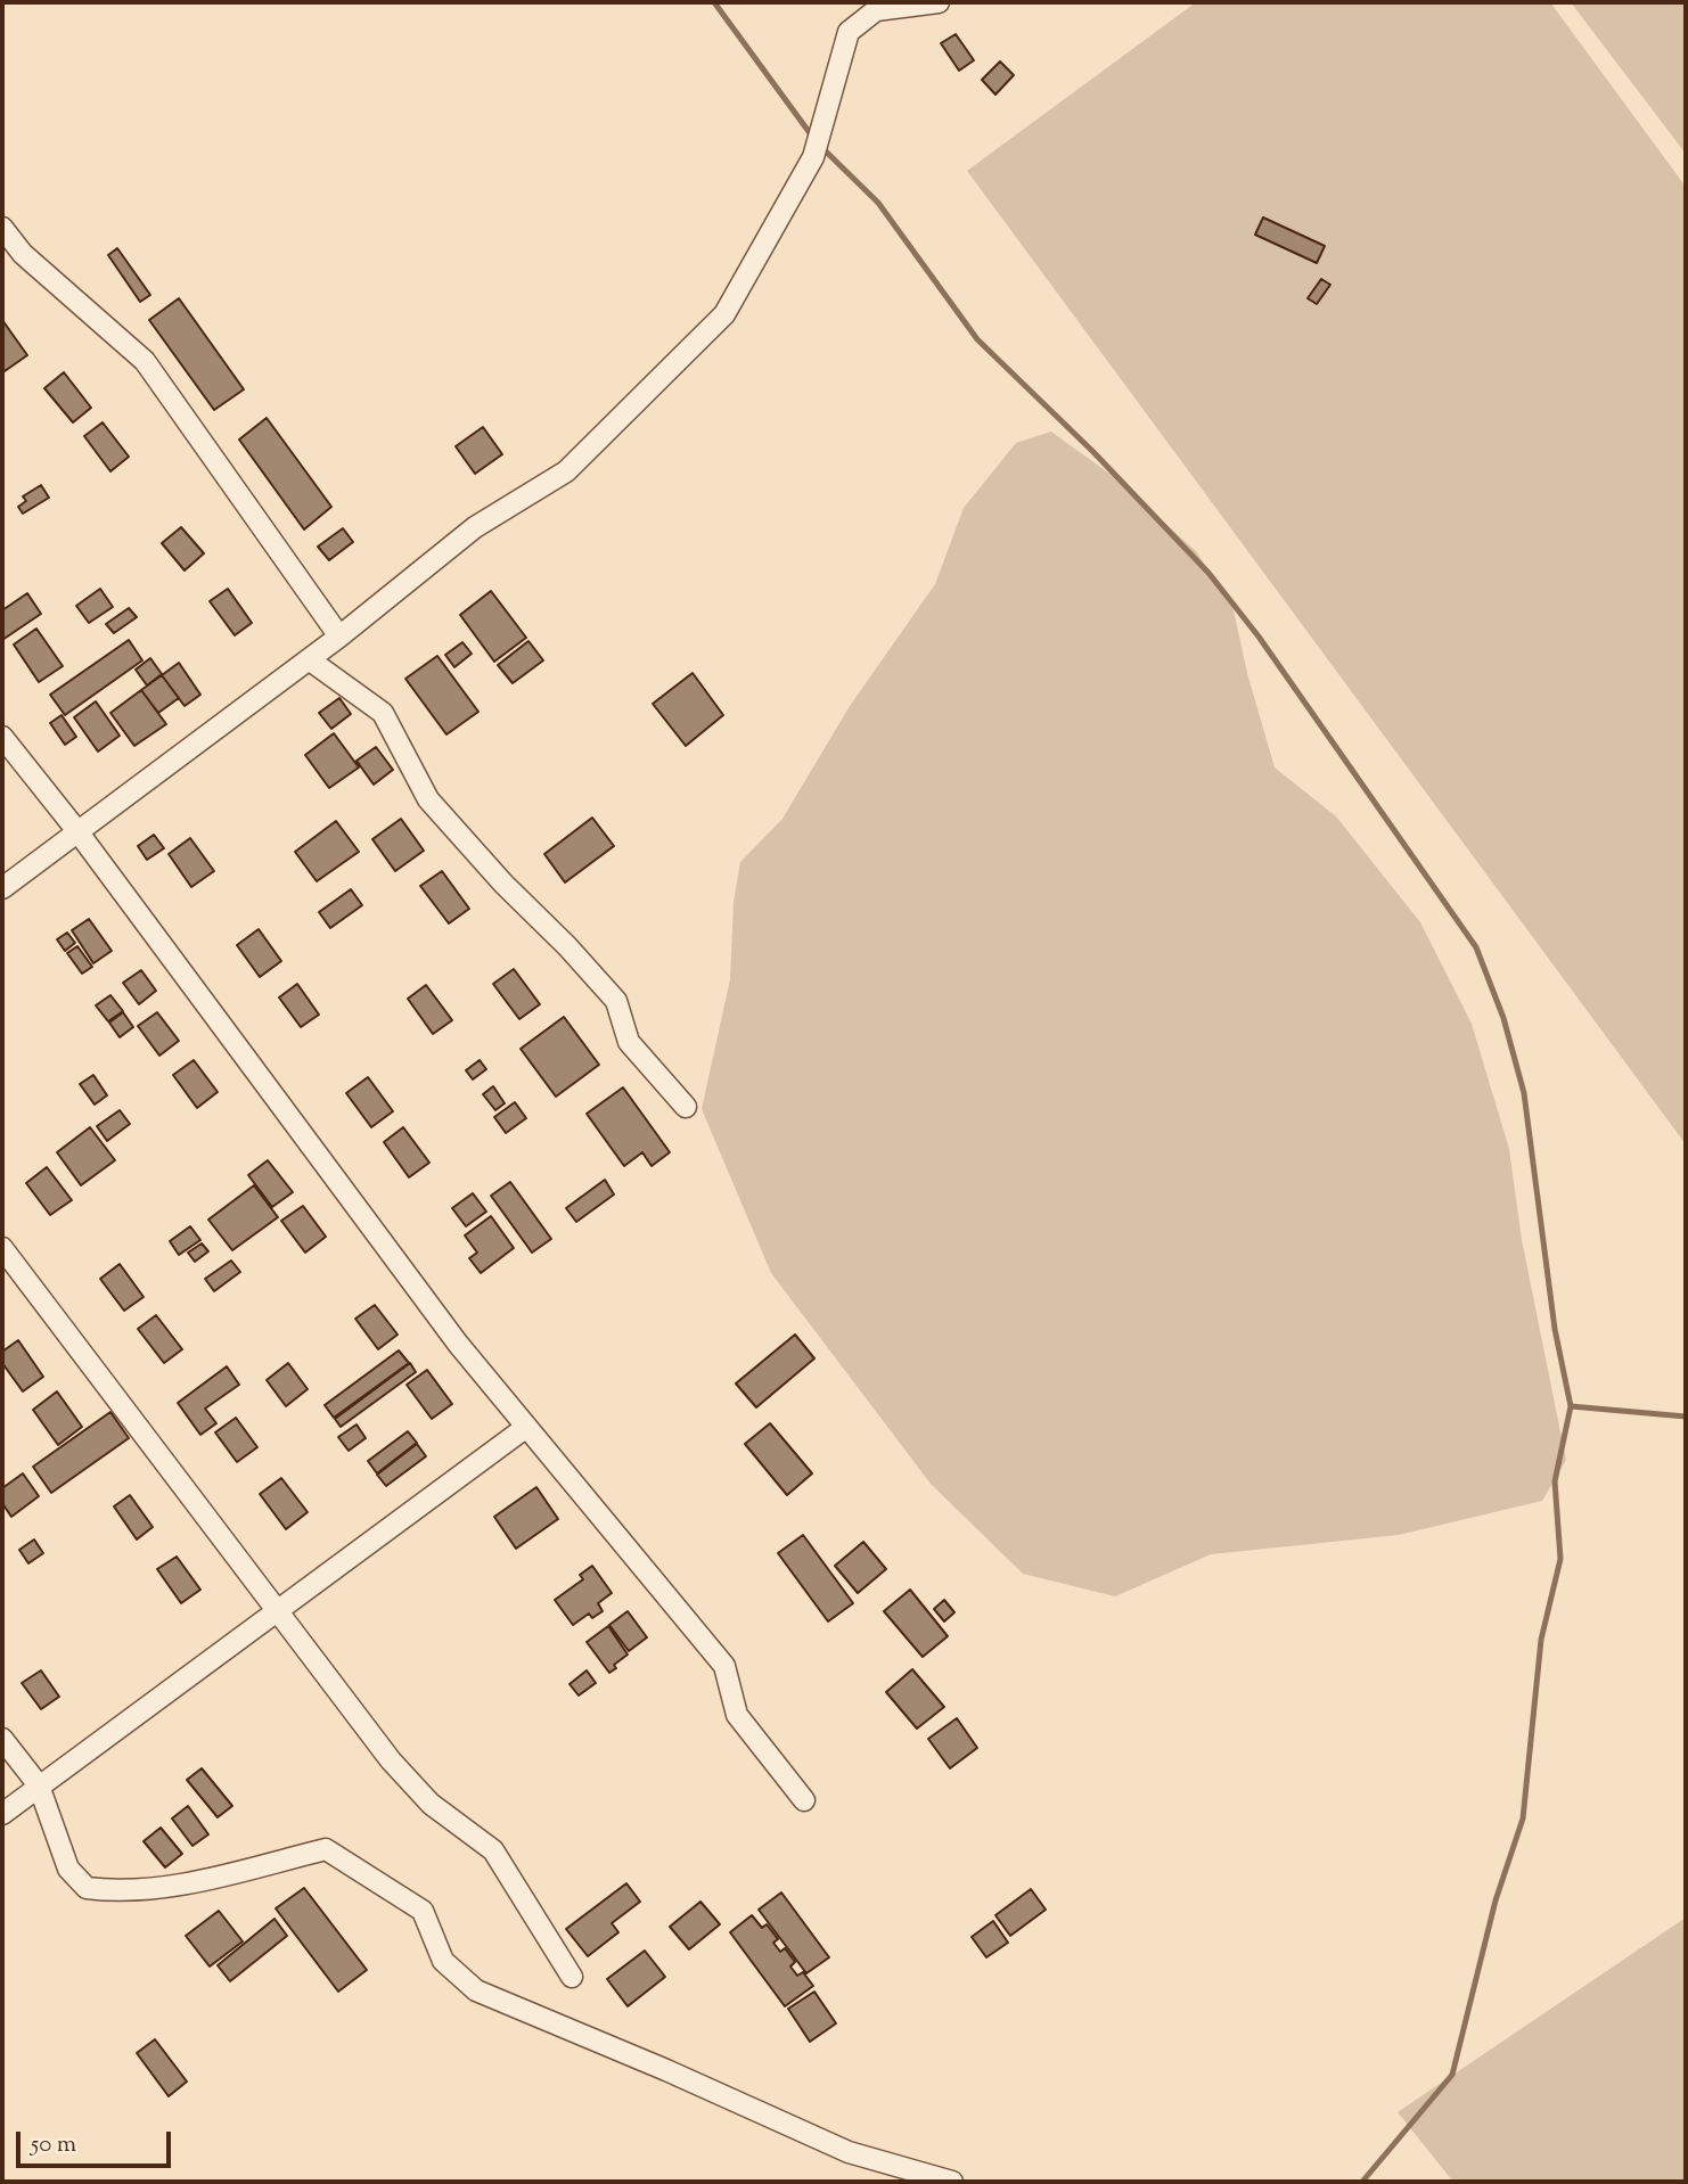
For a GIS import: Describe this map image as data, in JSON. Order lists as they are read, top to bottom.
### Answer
{
  "scale_bar": "50 m"
}
